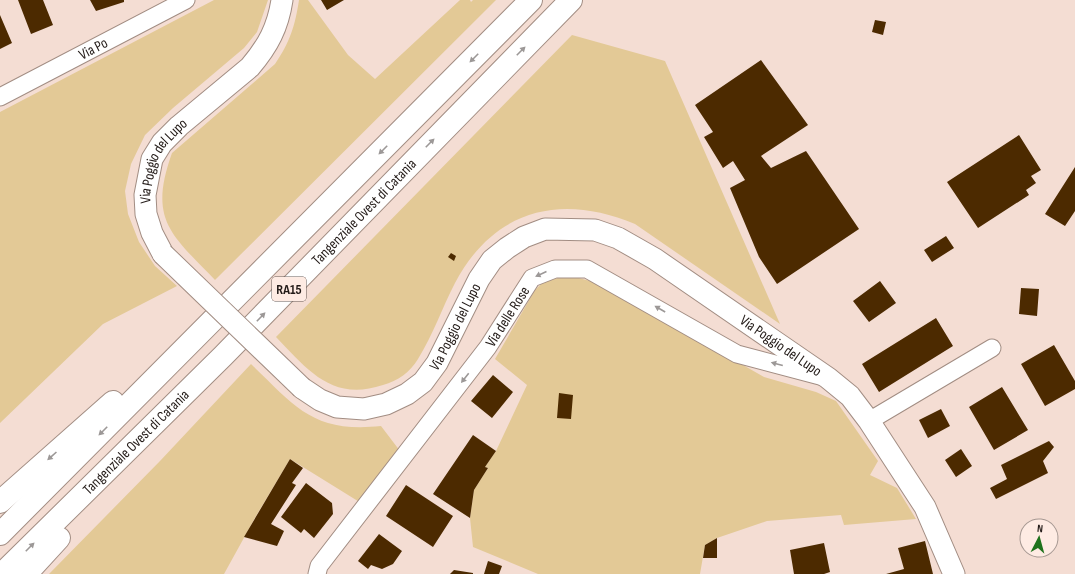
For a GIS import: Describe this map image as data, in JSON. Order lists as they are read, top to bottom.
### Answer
{
  "streets": {
    "highway": ["Tangenziale Ovest di Catania", "RA15"],
    "street": ["Via Po", "Via Poggio del Lupo", "Via delle Rose"]
  },
  "crossings": [
    ["Via Poggio del Lupo", "Via delle Rose"]
  ],
  "north": "top"
}
